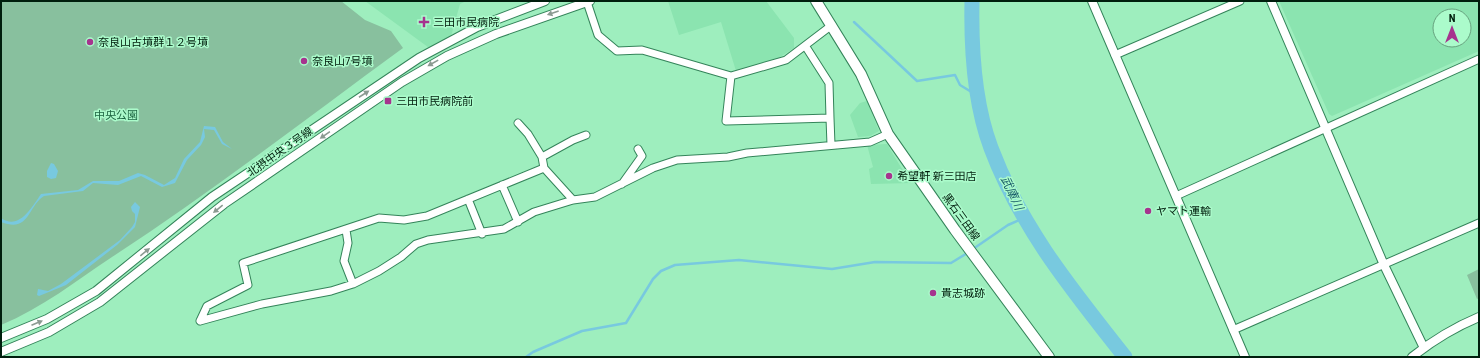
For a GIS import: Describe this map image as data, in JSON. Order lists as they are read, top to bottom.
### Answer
{
  "streets": {
    "main road": ["黒石三田線"],
    "street": ["北摂中央３号線"]
  },
  "water": ["武庫川"],
  "parks": ["中央公園"],
  "places": {
    "health": ["三田市民病院"],
    "other": [
      "奈良山古墳群１２号墳",
      "奈良山7号墳",
      "希望軒 新三田店",
      "ヤマト運輸",
      "貴志城跡"
    ],
    "transit": ["三田市民病院前"]
  },
  "north": "top"
}
